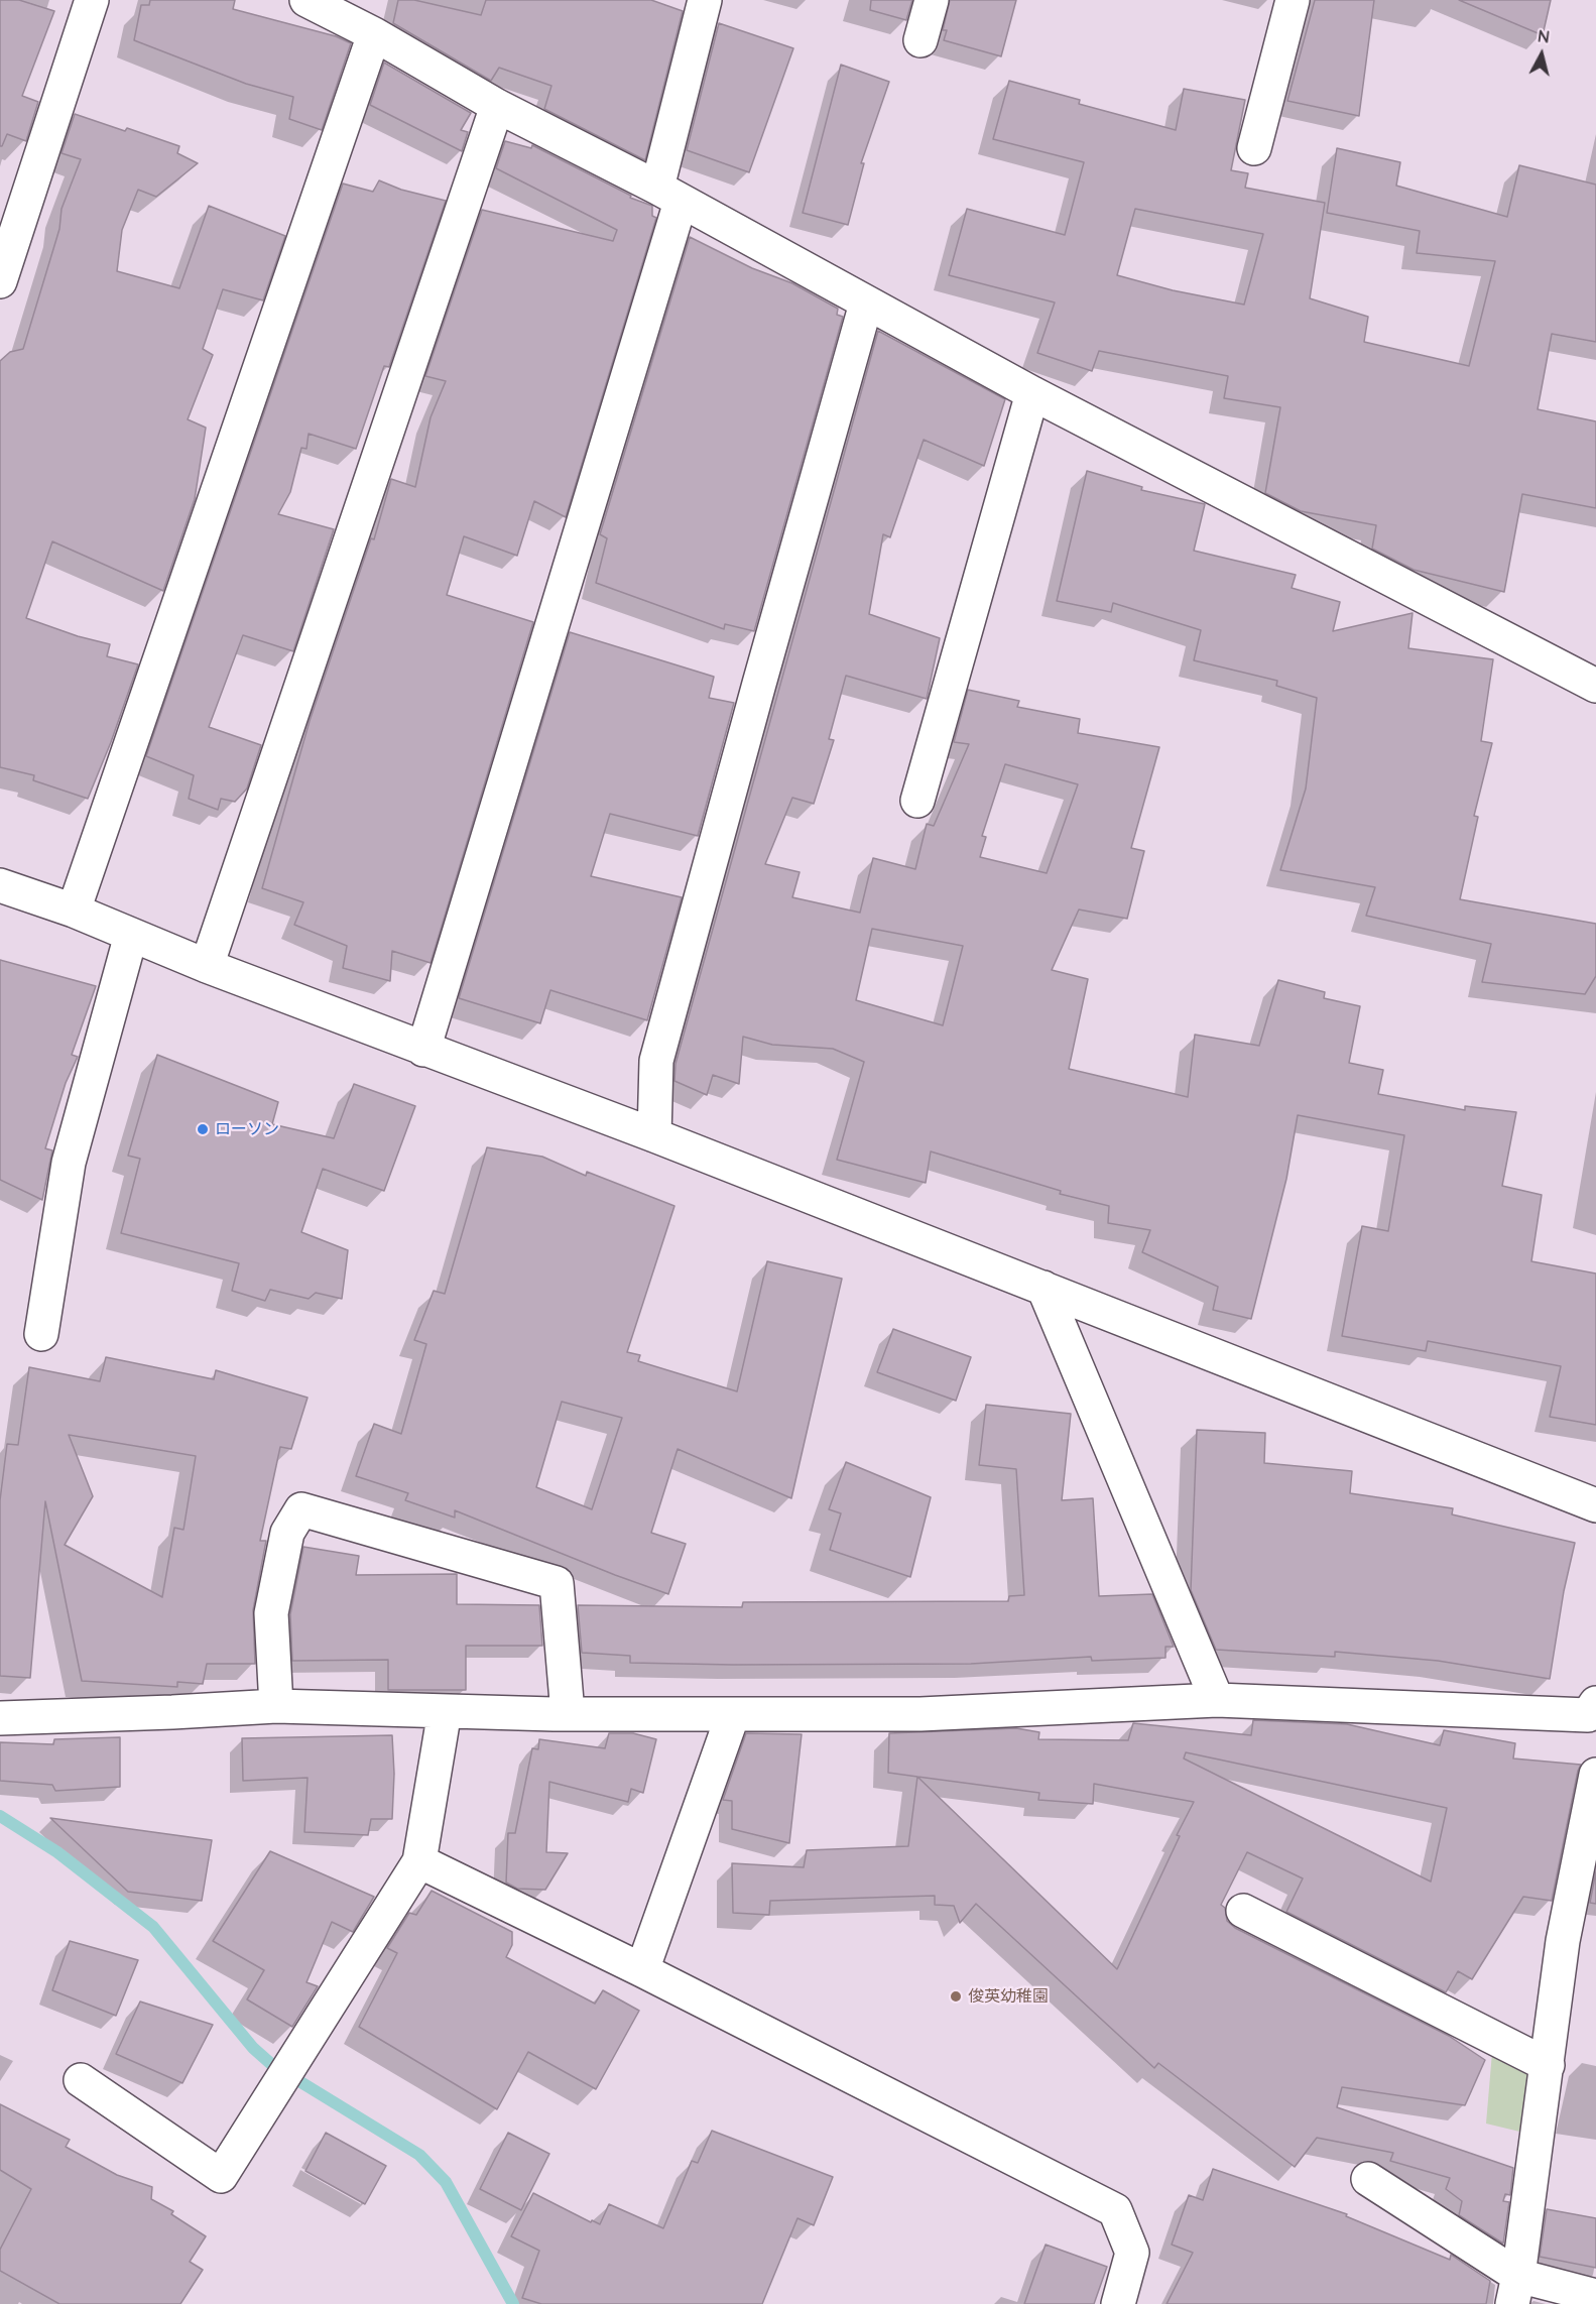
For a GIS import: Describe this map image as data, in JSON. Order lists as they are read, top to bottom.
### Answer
{
  "places": ["ローソン", "俊英幼稚園"],
  "north": "top"
}
